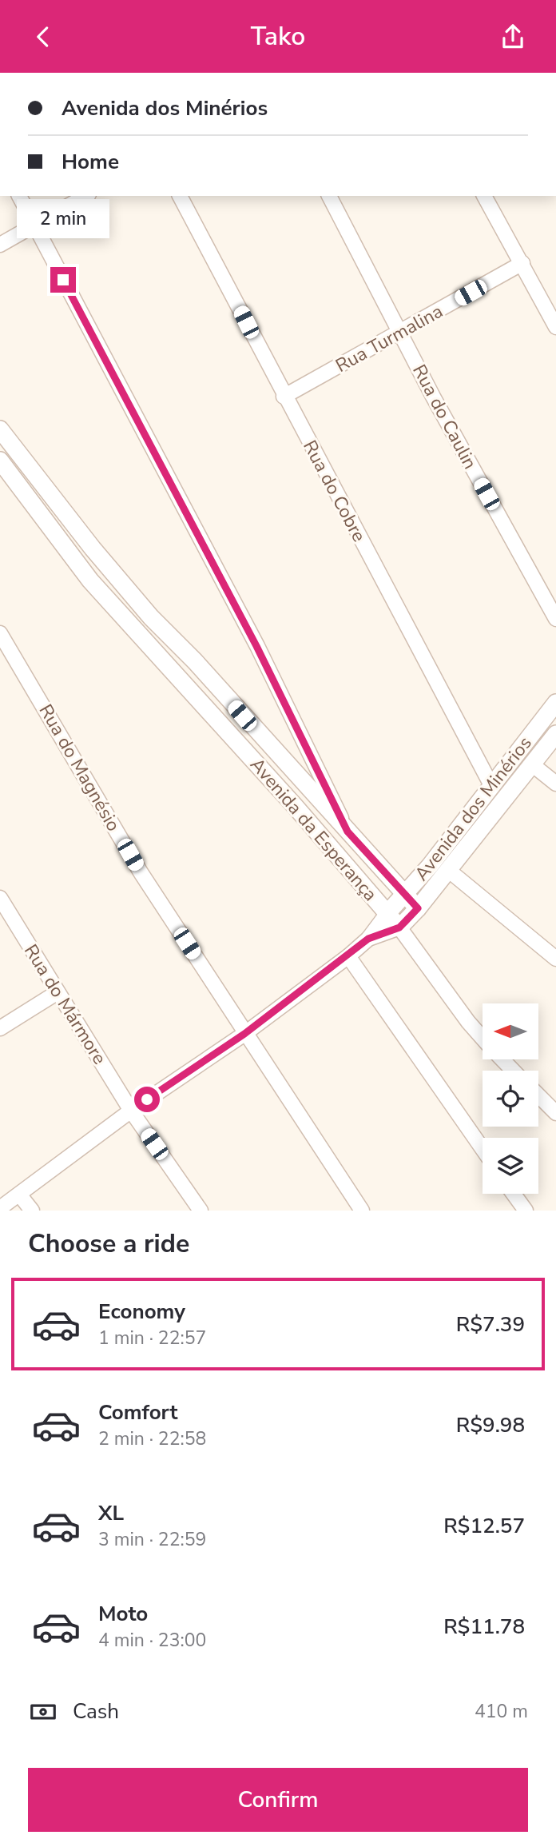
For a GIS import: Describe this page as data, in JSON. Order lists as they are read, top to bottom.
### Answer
{
  "streets": {
    "street": [
      "Rua Turmalina",
      "Rua do Caulin",
      "Rua do Cobre",
      "Rua do Magnésio",
      "Avenida dos Minérios",
      "Avenida da Esperança",
      "Rua do Mármore"
    ]
  },
  "crossings": [
    ["Rua Turmalina", "Rua do Caulin"],
    ["Rua Turmalina", "Rua do Cobre"],
    ["Rua do Cobre", "Avenida dos Minérios"],
    ["Rua do Magnésio", "Avenida dos Minérios"],
    ["Avenida dos Minérios", "Avenida da Esperança"],
    ["Avenida dos Minérios", "Rua do Mármore"]
  ],
  "north": "left",
  "page": {
    "header": "Tako",
    "banner": ["Avenida dos Minérios", "Home"],
    "bubble": "2 min",
    "heading": "Choose a ride",
    "list": [
      {
        "name": "Economy",
        "note": "1 min · 22:57",
        "value": "R$7.39"
      },
      {
        "name": "Comfort",
        "note": "2 min · 22:58",
        "value": "R$9.98"
      },
      {
        "name": "XL",
        "note": "3 min · 22:59",
        "value": "R$12.57"
      },
      {
        "name": "Moto",
        "note": "4 min · 23:00",
        "value": "R$11.78"
      }
    ],
    "pay": ["Cash", "410 m"],
    "buttons": "Confirm"
  }
}
